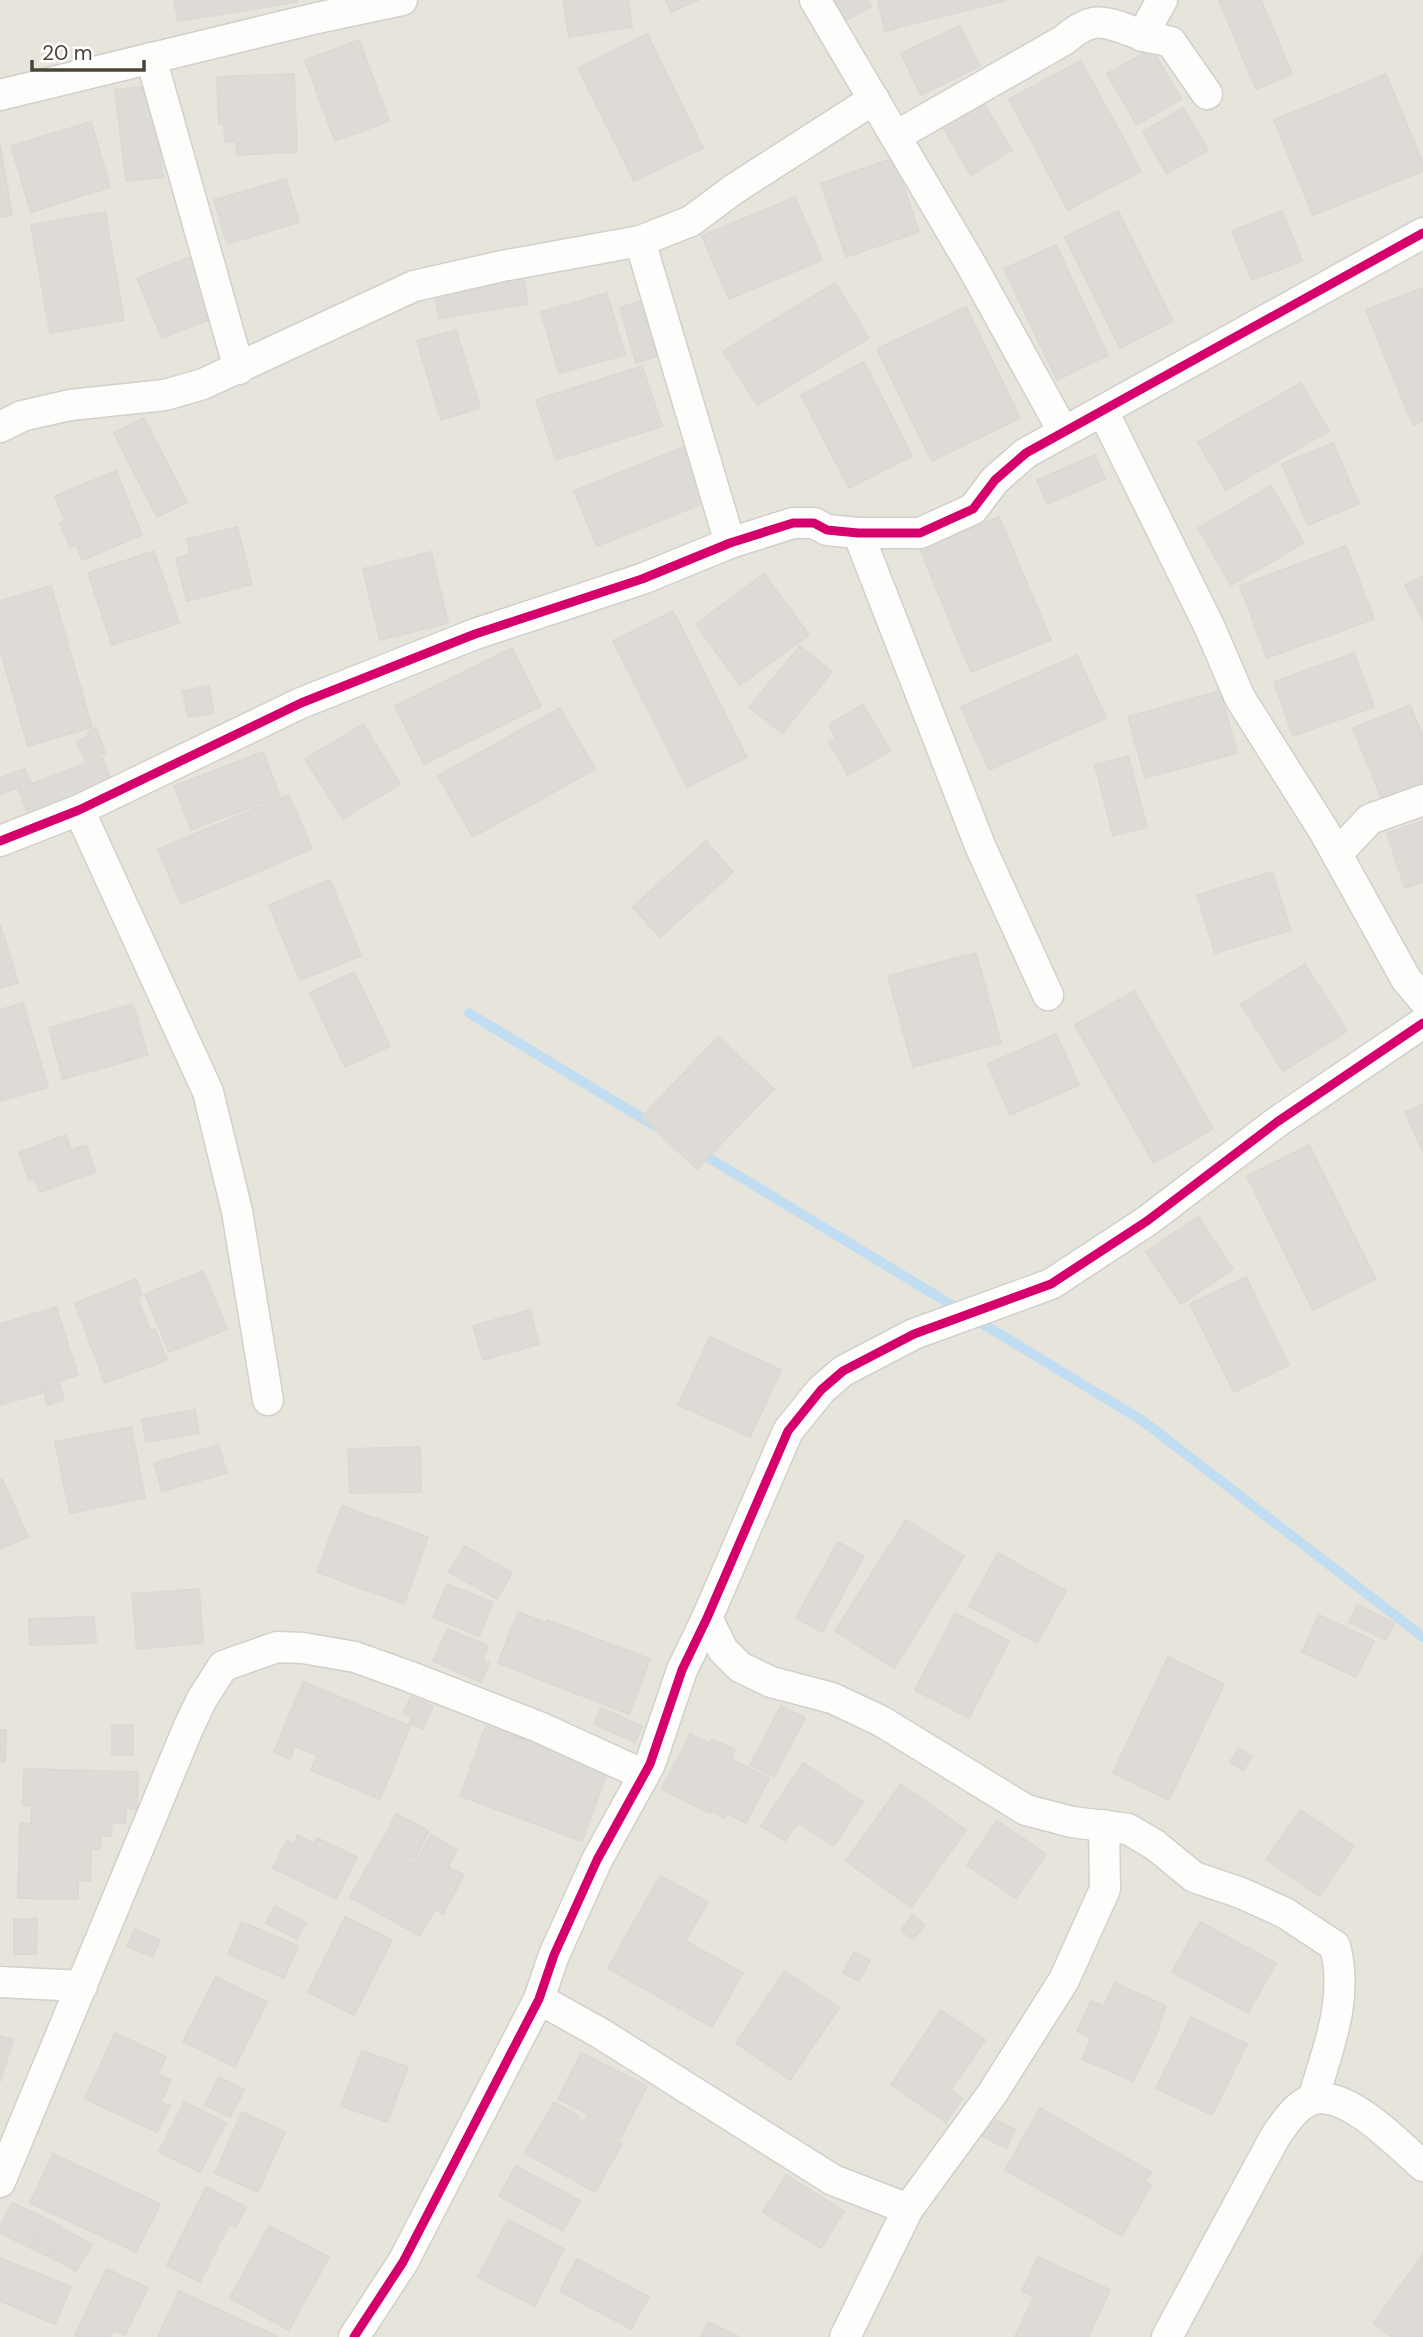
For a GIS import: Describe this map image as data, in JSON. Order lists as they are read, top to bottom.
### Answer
{
  "scale_bar": "20 m"
}
